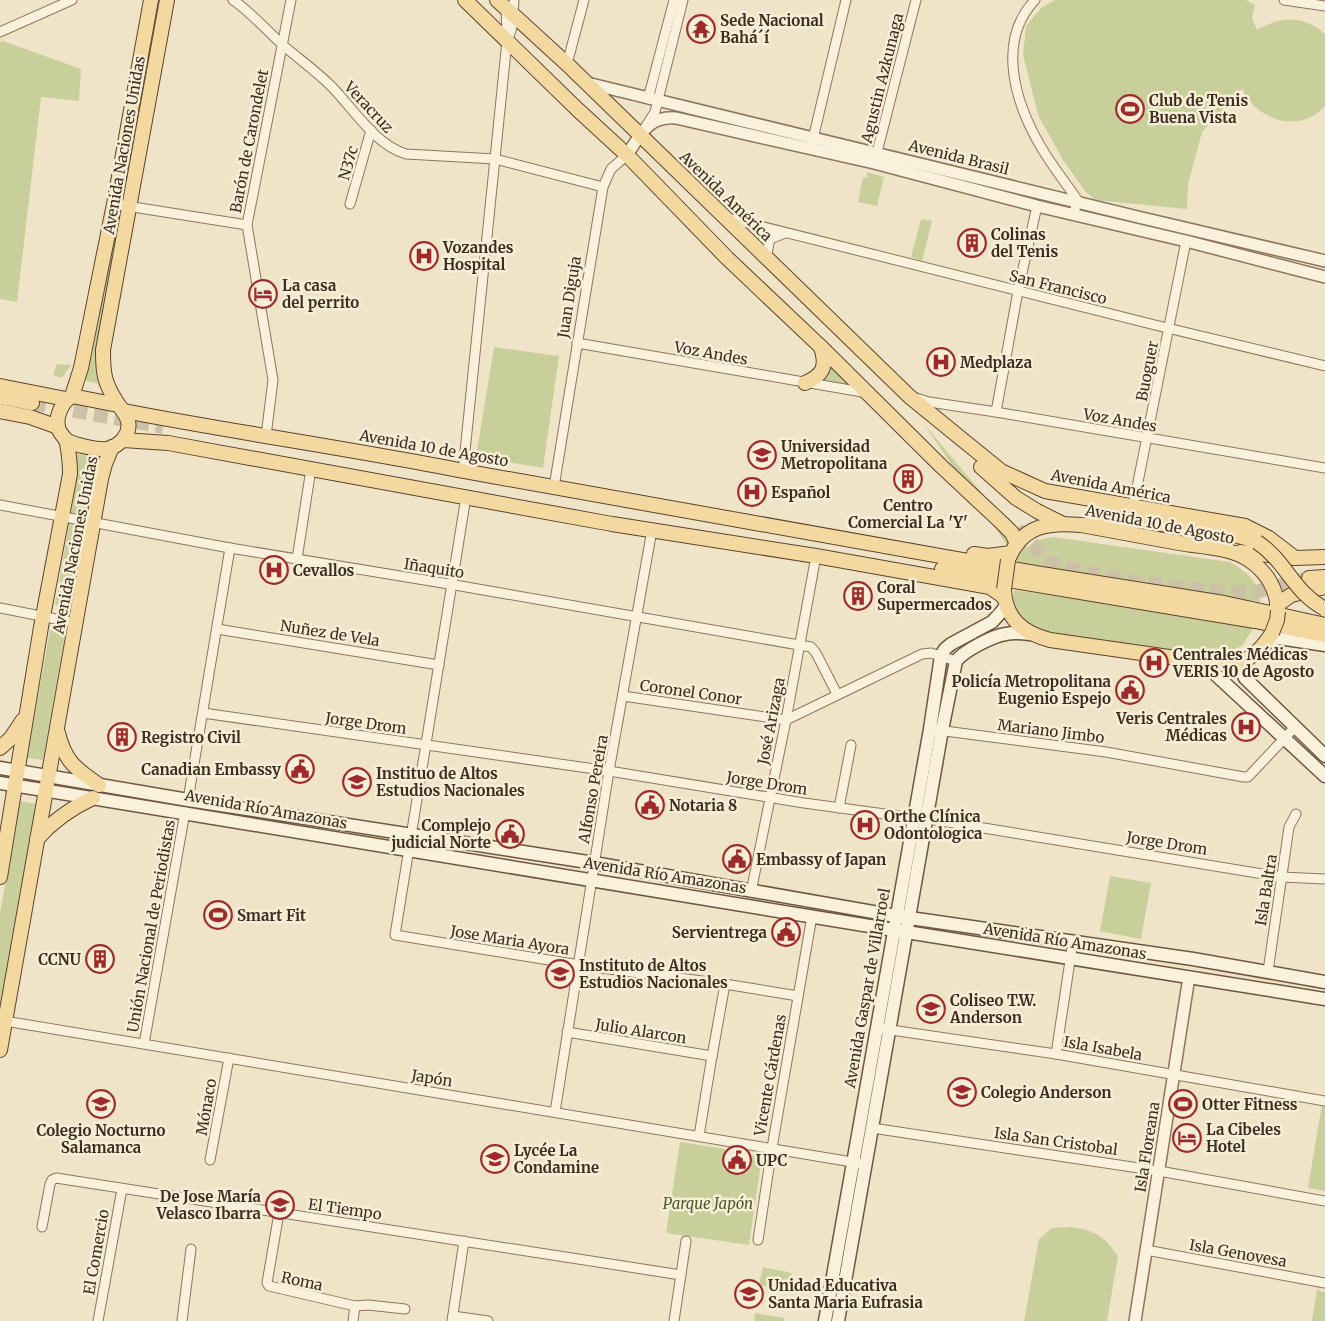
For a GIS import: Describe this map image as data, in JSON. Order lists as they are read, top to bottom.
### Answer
{
  "streets": {
    "main road": [
      "Avenida Naciones Unidas",
      "Avenida América",
      "Avenida 10 de Agosto",
      "Avenida Río Amazonas",
      "Avenida Gaspar de Villarroel"
    ],
    "street": [
      "Agustin Azkunaga",
      "Veracruz",
      "Barón de Carondelet",
      "Avenida Brasil",
      "N37c",
      "San Francisco",
      "Juan Diguja",
      "Voz Andes",
      "Buoguer",
      "Iñaquito",
      "Nuñez de Vela",
      "Coronel Conor",
      "José Arizaga",
      "Jorge Drom",
      "Mariano Jimbo",
      "Alfonso Pereira",
      "Isla Baltra",
      "Unión Nacional de Periodistas",
      "Jose Maria Ayora",
      "Julio Alarcon",
      "Isla Isabela",
      "Vicente Cárdenas",
      "Japón",
      "Mónaco",
      "Isla San Cristobal",
      "Isla Floreana",
      "El Tiempo",
      "El Comercio",
      "Isla Genovesa",
      "Roma"
    ]
  },
  "crossings": [
    ["Agustin Azkunaga", "Avenida Brasil"],
    ["Veracruz", "Barón de Carondelet"],
    ["Veracruz", "N37c"],
    ["Veracruz", "Juan Diguja"],
    ["Barón de Carondelet", "Avenida 10 de Agosto"],
    ["Avenida Naciones Unidas", "Avenida 10 de Agosto"],
    ["Avenida Naciones Unidas", "Iñaquito"],
    ["Avenida Naciones Unidas", "Avenida Río Amazonas"],
    ["Avenida Naciones Unidas", "Japón"],
    ["Avenida Brasil", "Avenida América"],
    ["Avenida Brasil", "Juan Diguja"],
    ["Avenida Brasil", "Buoguer"],
    ["Avenida América", "San Francisco"],
    ["Avenida América", "Juan Diguja"],
    ["Avenida América", "Voz Andes"],
    ["Avenida América", "Buoguer"],
    ["Avenida América", "Avenida 10 de Agosto"],
    ["San Francisco", "Buoguer"],
    ["Juan Diguja", "Voz Andes"],
    ["Juan Diguja", "Avenida 10 de Agosto"],
    ["Voz Andes", "Buoguer"],
    ["Iñaquito", "José Arizaga"],
    ["Iñaquito", "Alfonso Pereira"],
    ["Iñaquito", "Unión Nacional de Periodistas"],
    ["Nuñez de Vela", "Unión Nacional de Periodistas"],
    ["Coronel Conor", "José Arizaga"],
    ["Coronel Conor", "Alfonso Pereira"],
    ["José Arizaga", "Jorge Drom"],
    ["José Arizaga", "Avenida Río Amazonas"],
    ["Jorge Drom", "Alfonso Pereira"],
    ["Jorge Drom", "Isla Baltra"],
    ["Jorge Drom", "Unión Nacional de Periodistas"],
    ["Jorge Drom", "Avenida Gaspar de Villarroel"],
    ["Mariano Jimbo", "Avenida Gaspar de Villarroel"],
    ["Alfonso Pereira", "Avenida Río Amazonas"],
    ["Alfonso Pereira", "Jose Maria Ayora"],
    ["Alfonso Pereira", "Julio Alarcon"],
    ["Alfonso Pereira", "Japón"],
    ["Avenida Río Amazonas", "Isla Baltra"],
    ["Avenida Río Amazonas", "Unión Nacional de Periodistas"],
    ["Avenida Río Amazonas", "Jose Maria Ayora"],
    ["Avenida Río Amazonas", "Avenida Gaspar de Villarroel"],
    ["Avenida Río Amazonas", "Vicente Cárdenas"],
    ["Avenida Río Amazonas", "Isla Floreana"],
    ["Unión Nacional de Periodistas", "Japón"],
    ["Jose Maria Ayora", "Vicente Cárdenas"],
    ["Avenida Gaspar de Villarroel", "Isla Isabela"],
    ["Avenida Gaspar de Villarroel", "Japón"],
    ["Avenida Gaspar de Villarroel", "Isla San Cristobal"],
    ["Isla Isabela", "Isla Floreana"],
    ["Vicente Cárdenas", "Japón"],
    ["Japón", "Mónaco"],
    ["Isla San Cristobal", "Isla Floreana"],
    ["Isla Floreana", "Isla Genovesa"],
    ["El Tiempo", "El Comercio"],
    ["El Tiempo", "Roma"]
  ],
  "parks": ["Parque Japón"],
  "places": {
    "temple": ["Sede Nacional Bahá´í"],
    "sports": ["Club de Tenis Buena Vista", "Smart Fit", "Otter Fitness"],
    "building": [
      "Colinas del Tenis",
      "Centro Comercial La 'Y'",
      "Coral Supermercados",
      "Registro Civil",
      "CCNU"
    ],
    "hospital": [
      "Vozandes Hospital",
      "Medplaza",
      "Español",
      "Cevallos",
      "Centrales Médicas VERIS 10 de Agosto",
      "Veris Centrales Médicas",
      "Orthe Clínica Odontologica"
    ],
    "hotel": ["La casa del perrito", "La Cibeles Hotel"],
    "school or university": [
      "Universidad Metropolitana",
      "Instituo de Altos Estudios Nacionales",
      "Instituto de Altos Estudios Nacionales",
      "Coliseo T.W. Anderson",
      "Colegio Anderson",
      "Colegio Nocturno Salamanca",
      "Lycée La Condamine",
      "De Jose María Velasco Ibarra",
      "Unidad Educativa Santa Maria Eufrasia"
    ],
    "public building": [
      "Policía Metropolitana Eugenio Espejo",
      "Canadian Embassy",
      "Notaria 8",
      "Complejo judicial Norte",
      "Embassy of Japan",
      "Servientrega",
      "UPC"
    ]
  }
}
